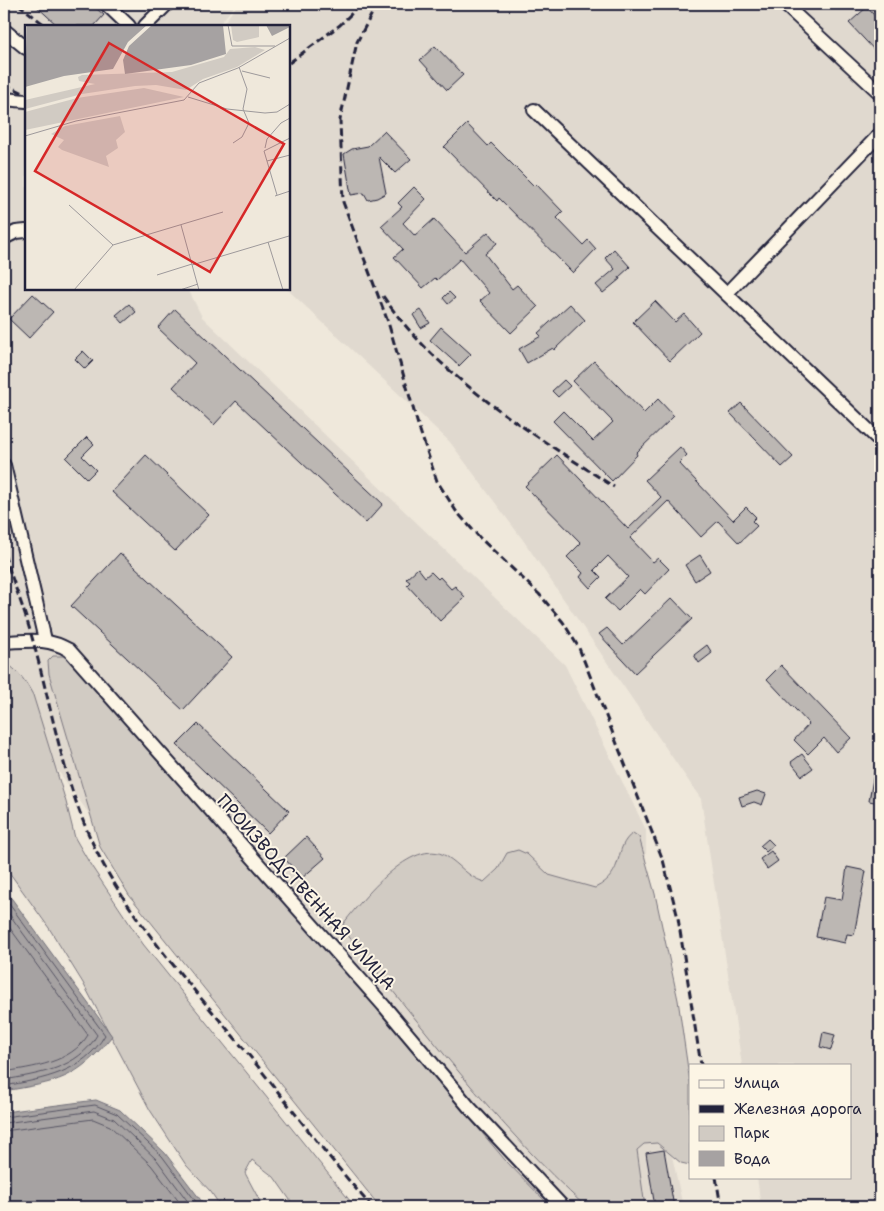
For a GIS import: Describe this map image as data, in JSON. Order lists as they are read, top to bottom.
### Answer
{
  "streets": {
    "street": ["ПРОИЗВОДСТВЕННАЯ УЛИЦА"]
  },
  "legend": [
    "Улица",
    "Железная дорога",
    "Парк",
    "Вода"
  ]
}
